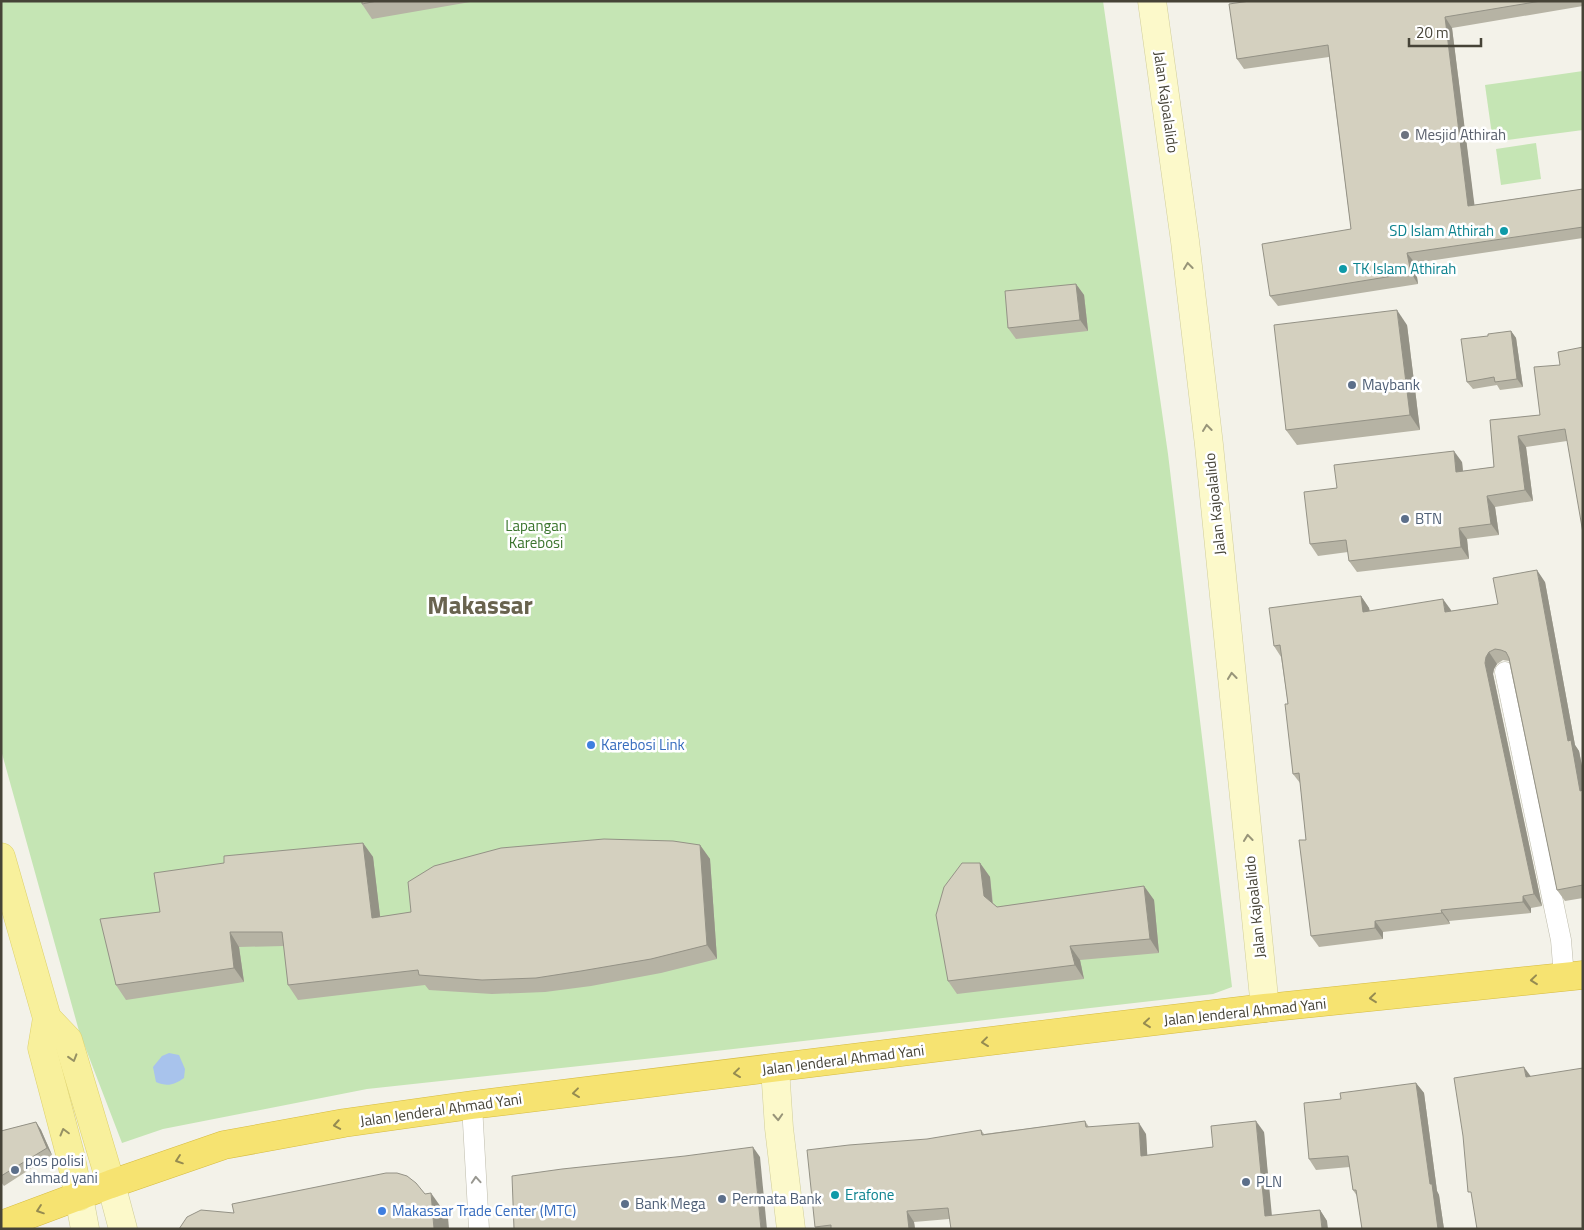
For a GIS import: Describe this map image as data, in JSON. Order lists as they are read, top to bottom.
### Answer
{
  "streets": {
    "highway": ["Jalan Jenderal Ahmad Yani"],
    "street": ["Jalan Kajoalalido"]
  },
  "crossings": [
    ["Jalan Kajoalalido", "Jalan Jenderal Ahmad Yani"]
  ],
  "one_way": ["Jalan Kajoalalido", "Jalan Jenderal Ahmad Yani"],
  "districts": ["Makassar"],
  "parks": ["Lapangan Karebosi"],
  "places": [
    "Mesjid Athirah",
    "SD Islam Athirah",
    "TK Islam Athirah",
    "Maybank",
    "BTN",
    "Karebosi Link",
    "pos polisi ahmad yani",
    "PLN",
    "Erafone",
    "Permata Bank",
    "Bank Mega",
    "Makassar Trade Center (MTC)"
  ],
  "scale_bar": "20 m"
}
